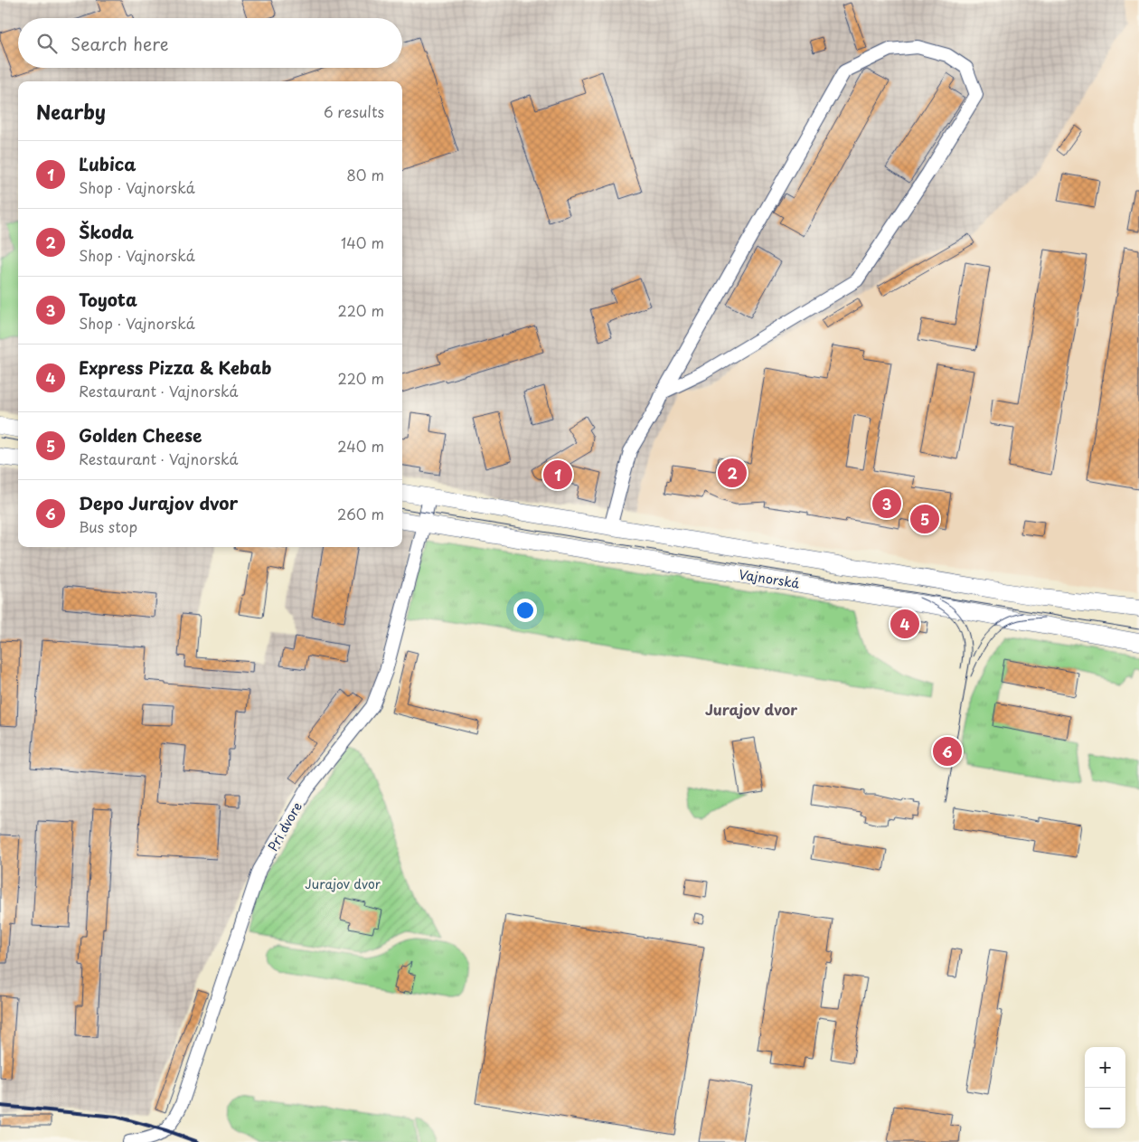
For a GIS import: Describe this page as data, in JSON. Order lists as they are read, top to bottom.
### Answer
{
  "streets": {
    "main road": ["Vajnorská"],
    "street": ["Pri dvore"]
  },
  "crossings": [
    ["Vajnorská", "Pri dvore"]
  ],
  "districts": ["Jurajov dvor"],
  "parks": ["Jurajov dvor"],
  "page": {
    "search": "Search here",
    "heading": ["Nearby", "6 results"],
    "list": [
      {
        "mark": "1",
        "name": "Ľubica",
        "note": "Shop · Vajnorská",
        "value": "80 m"
      },
      {
        "mark": "2",
        "name": "Škoda",
        "note": "Shop · Vajnorská",
        "value": "140 m"
      },
      {
        "mark": "3",
        "name": "Toyota",
        "note": "Shop · Vajnorská",
        "value": "220 m"
      },
      {
        "mark": "4",
        "name": "Express Pizza & Kebab",
        "note": "Restaurant · Vajnorská",
        "value": "220 m"
      },
      {
        "mark": "5",
        "name": "Golden Cheese",
        "note": "Restaurant · Vajnorská",
        "value": "240 m"
      },
      {
        "mark": "6",
        "name": "Depo Jurajov dvor",
        "note": "Bus stop",
        "value": "260 m"
      }
    ],
    "pins": [
      "2",
      "1",
      "3",
      "5",
      "4",
      "6"
    ],
    "map_buttons": ["+", "−"]
  }
}
